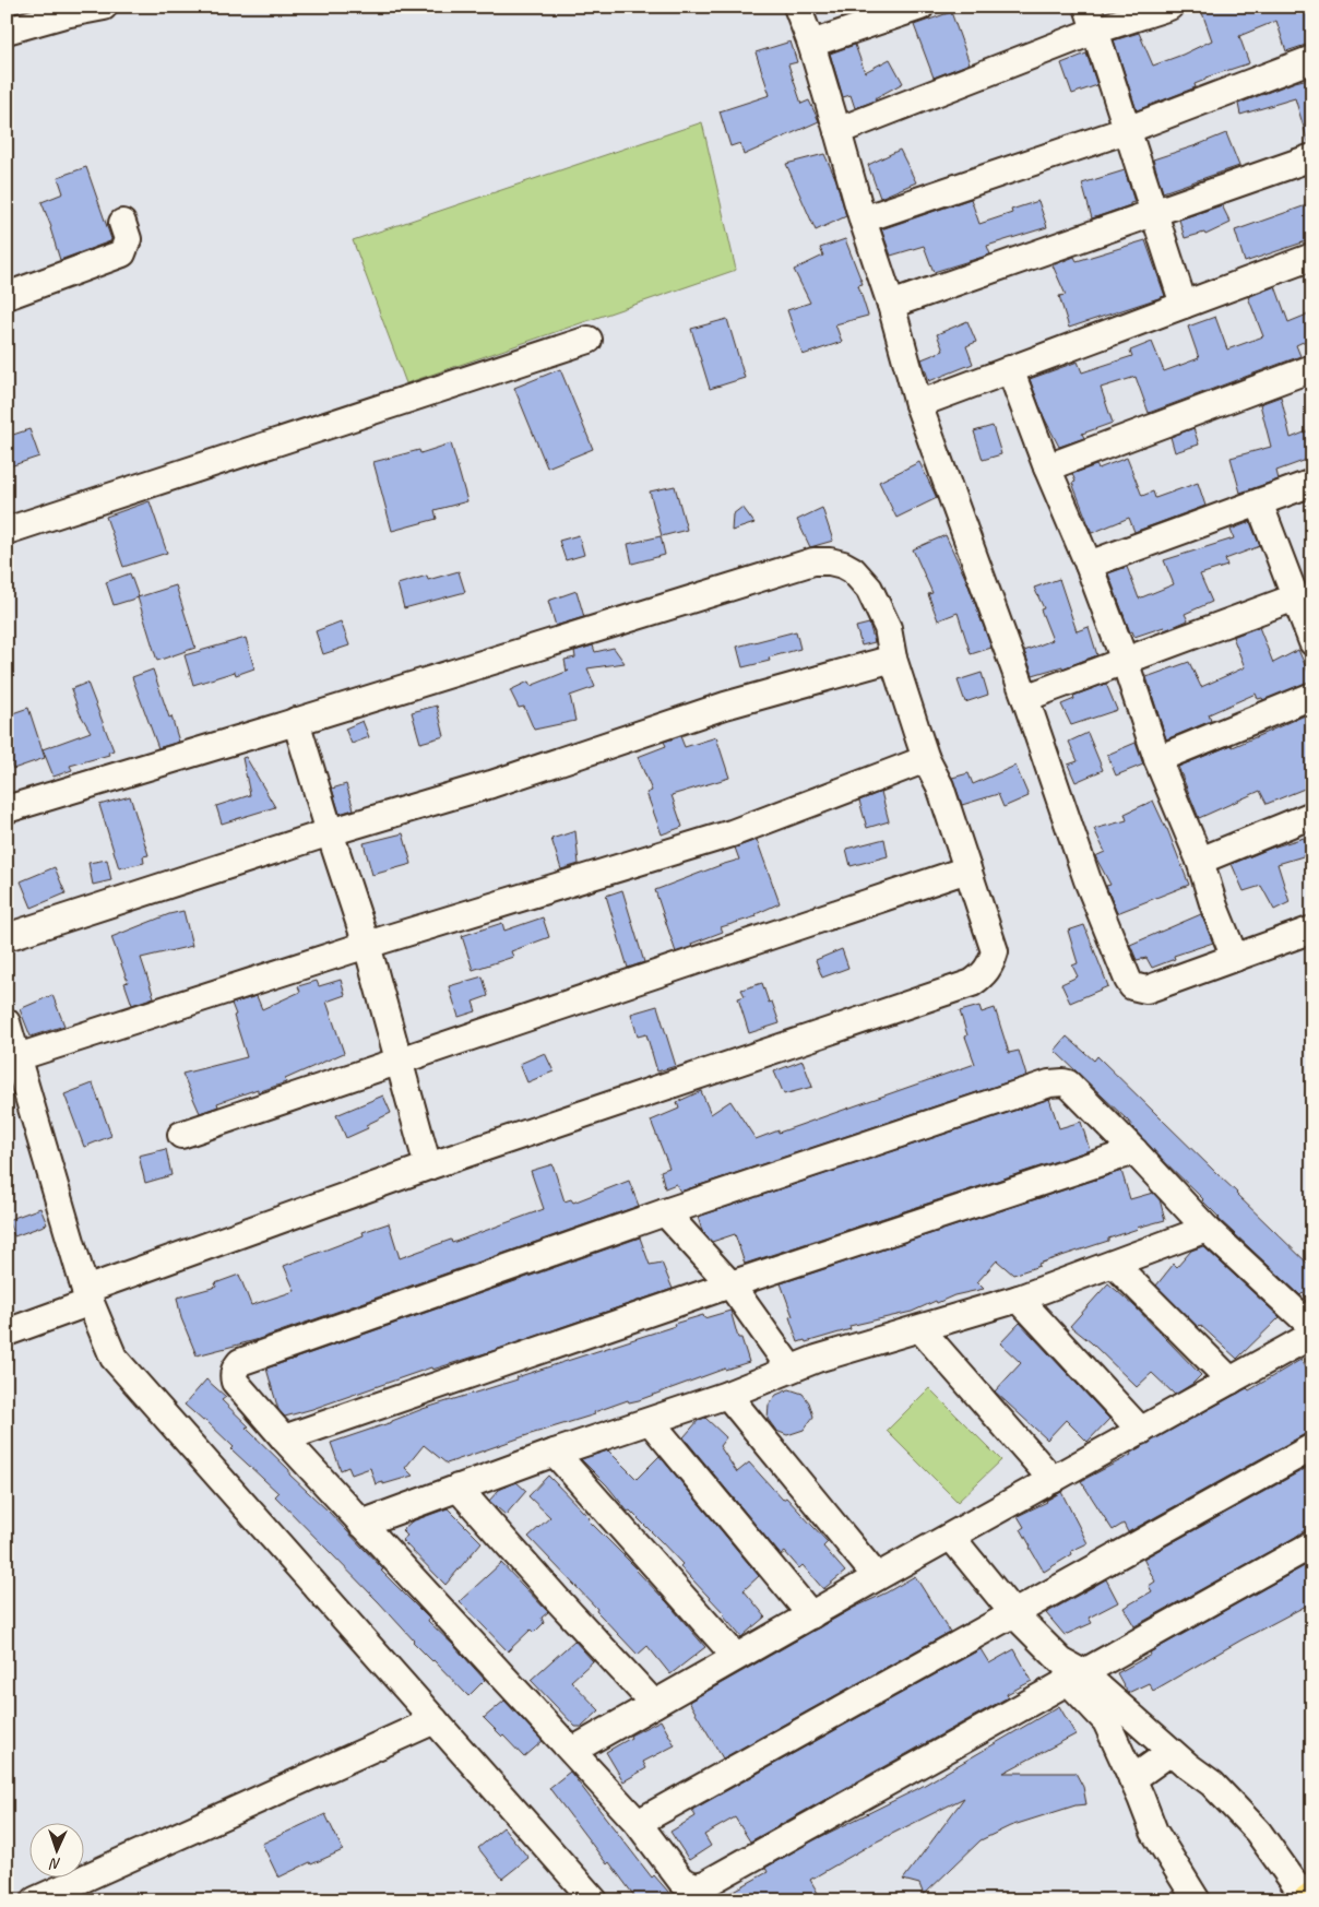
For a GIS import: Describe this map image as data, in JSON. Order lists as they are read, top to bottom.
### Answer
{
  "north": "bottom"
}
